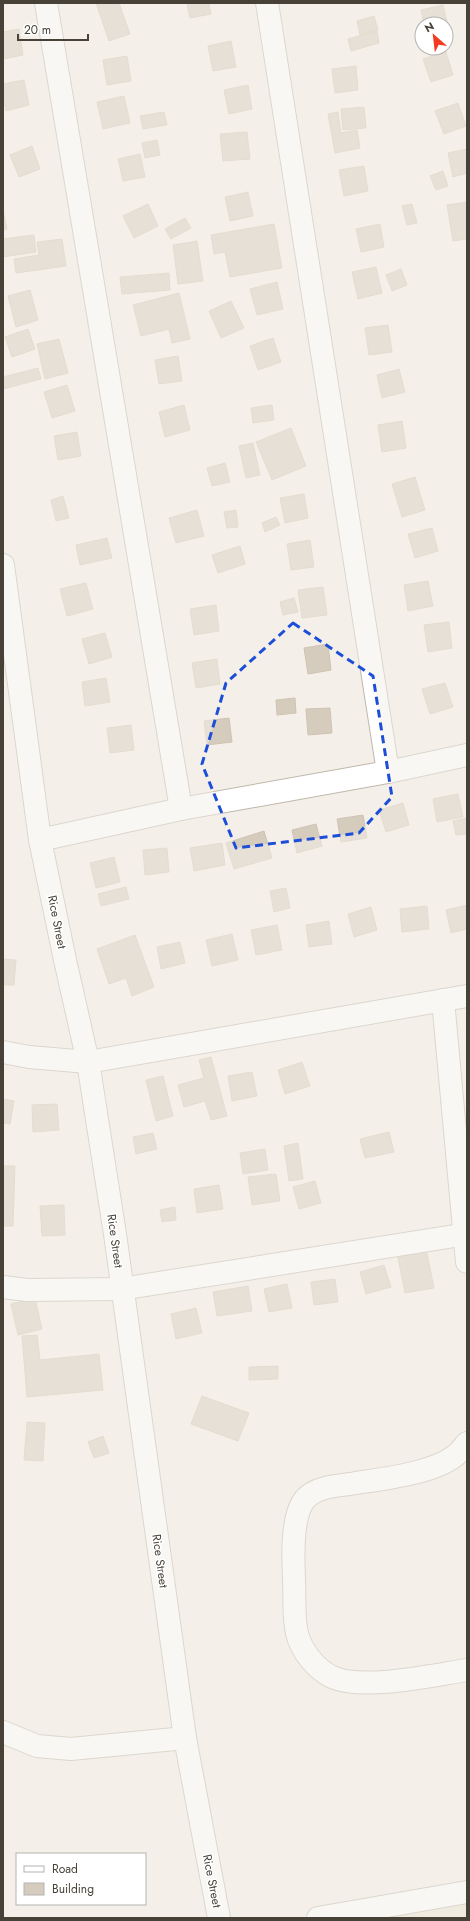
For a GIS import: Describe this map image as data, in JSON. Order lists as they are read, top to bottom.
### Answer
{
  "streets": {
    "street": ["Rice Street"]
  },
  "legend": ["Road", "Building"],
  "scale_bar": "20 m",
  "north": "top left"
}
